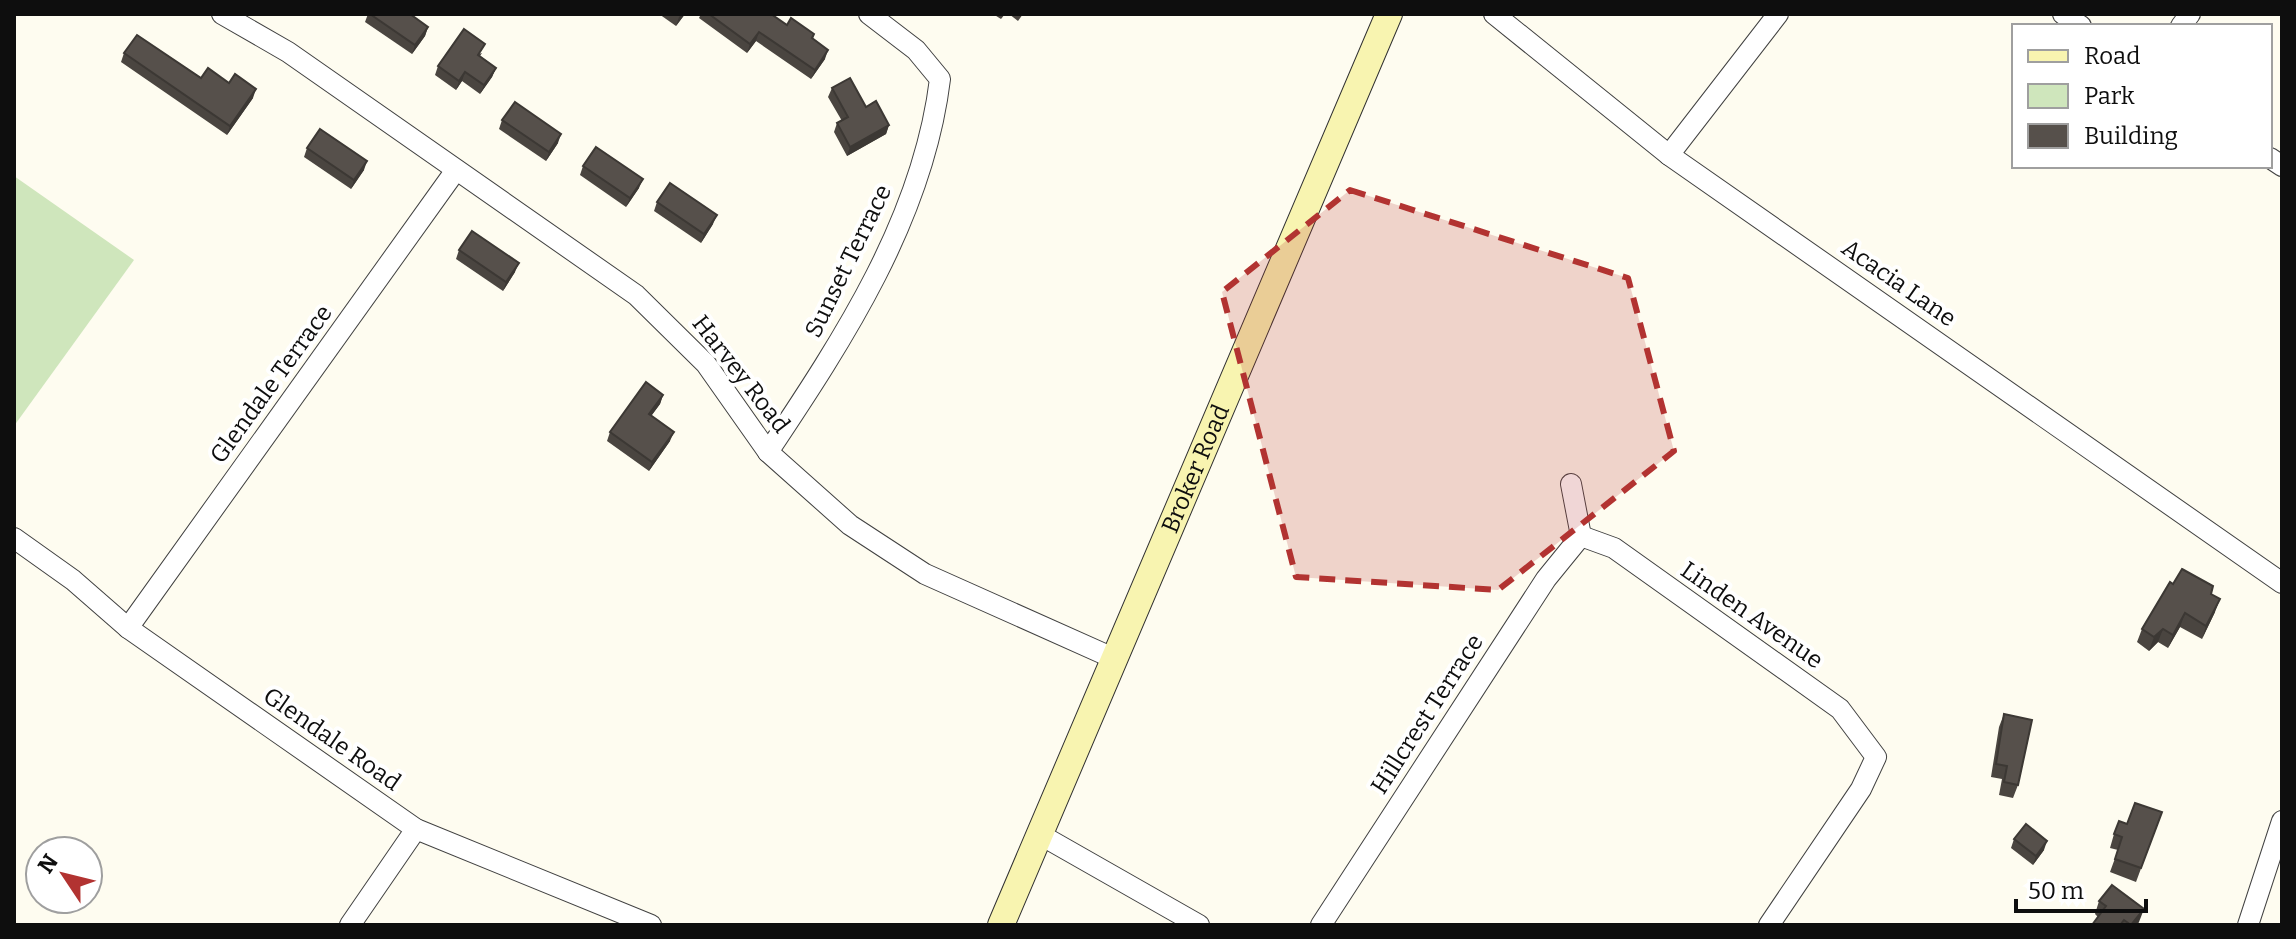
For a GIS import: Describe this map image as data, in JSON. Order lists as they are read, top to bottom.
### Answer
{
  "streets": {
    "street": [
      "Sunset Terrace",
      "Acacia Lane",
      "Harvey Road",
      "Glendale Terrace",
      "Broker Road",
      "Linden Avenue",
      "Hillcrest Terrace",
      "Glendale Road"
    ]
  },
  "crossings": [
    ["Sunset Terrace", "Harvey Road"],
    ["Harvey Road", "Glendale Terrace"],
    ["Harvey Road", "Broker Road"],
    ["Glendale Terrace", "Glendale Road"],
    ["Linden Avenue", "Hillcrest Terrace"]
  ],
  "legend": ["Road", "Park", "Building"],
  "scale_bar": "50 m",
  "north": "top left"
}
